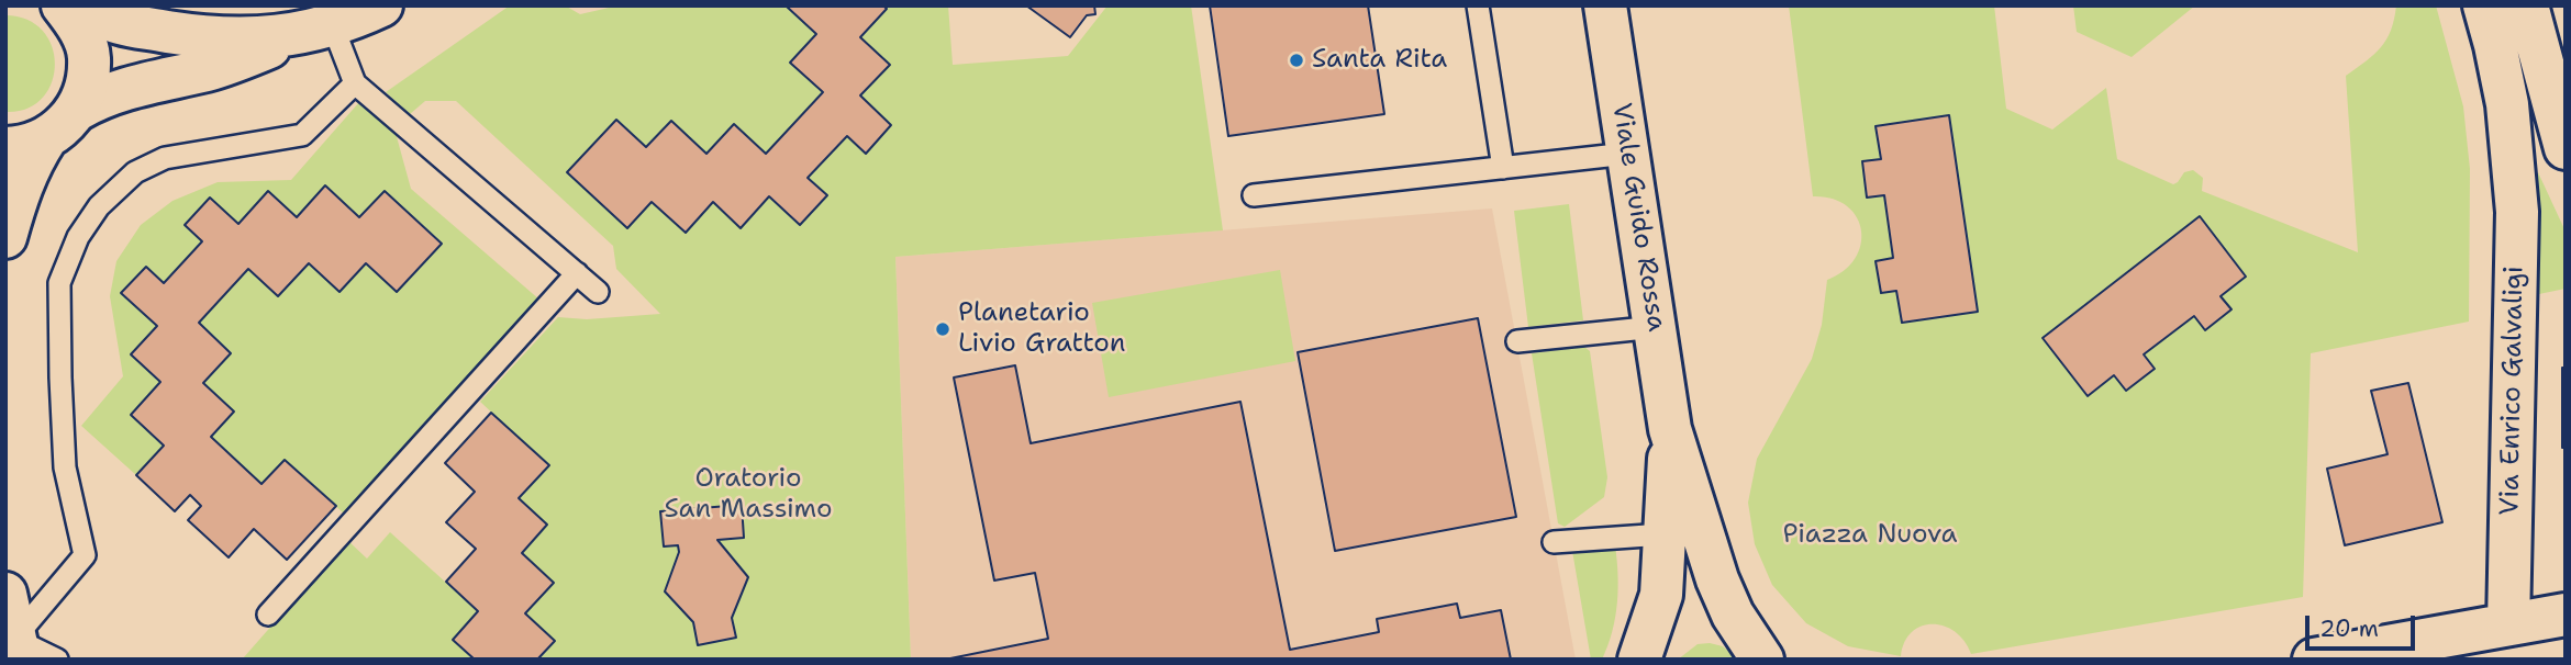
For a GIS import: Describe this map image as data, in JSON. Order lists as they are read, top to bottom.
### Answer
{
  "streets": {
    "street": ["Viale Guido Rossa", "Via Enrico Galvaligi"]
  },
  "parks": ["Oratorio San Massimo", "Piazza Nuova"],
  "places": ["Santa Rita", "Planetario Livio Gratton"],
  "scale_bar": "20 m"
}
